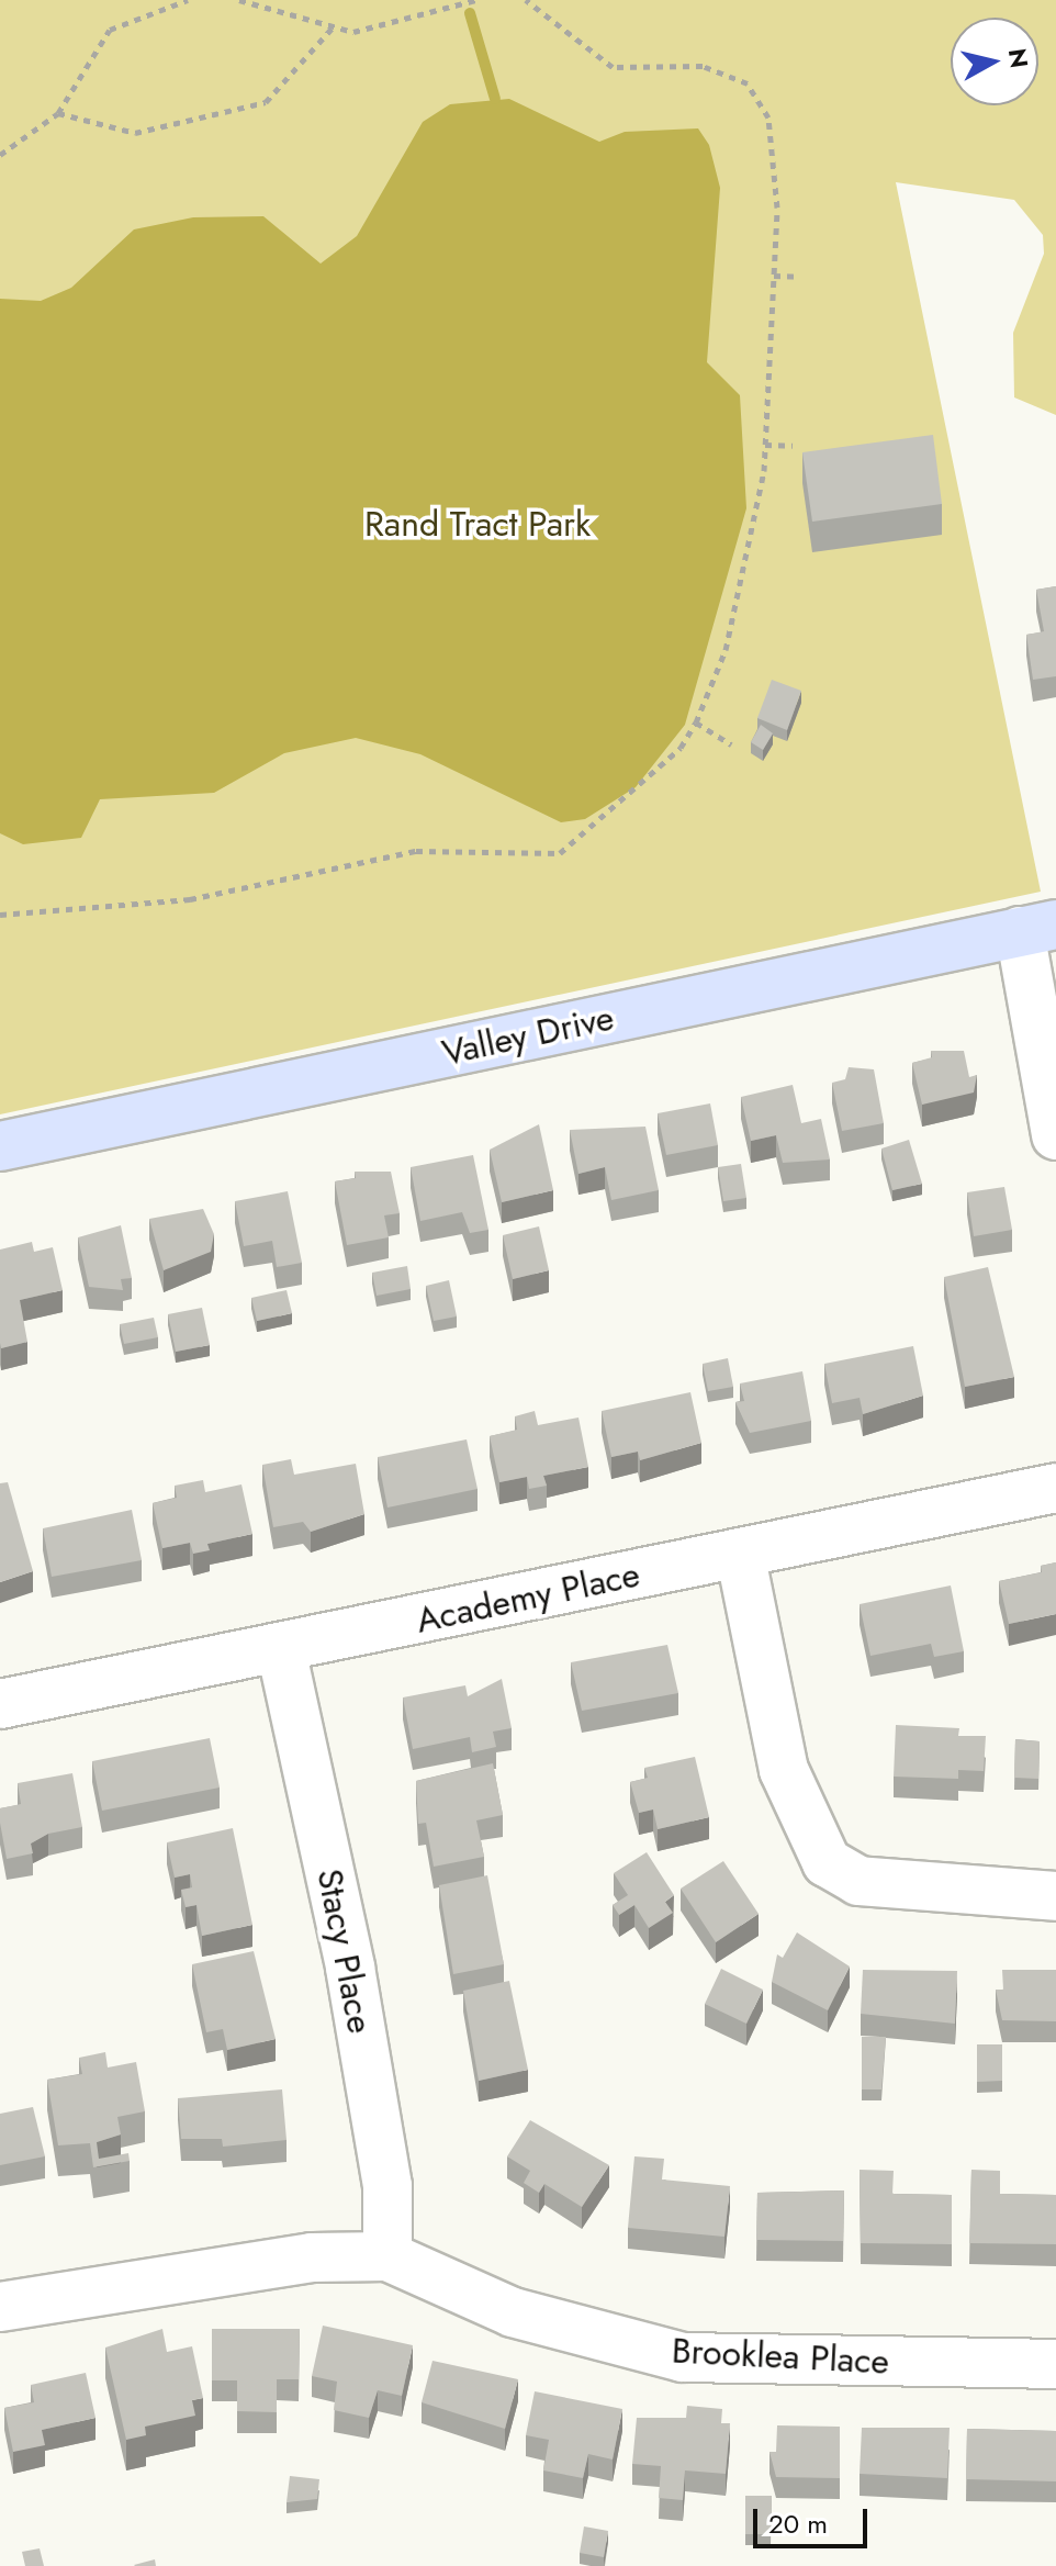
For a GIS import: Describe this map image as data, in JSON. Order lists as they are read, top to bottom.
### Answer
{
  "streets": {
    "main road": ["Valley Drive"],
    "street": ["Academy Place", "Stacy Place", "Brooklea Place"]
  },
  "crossings": [
    ["Academy Place", "Stacy Place"],
    ["Stacy Place", "Brooklea Place"]
  ],
  "parks": ["Rand Tract Park"],
  "scale_bar": "20 m",
  "north": "right"
}
